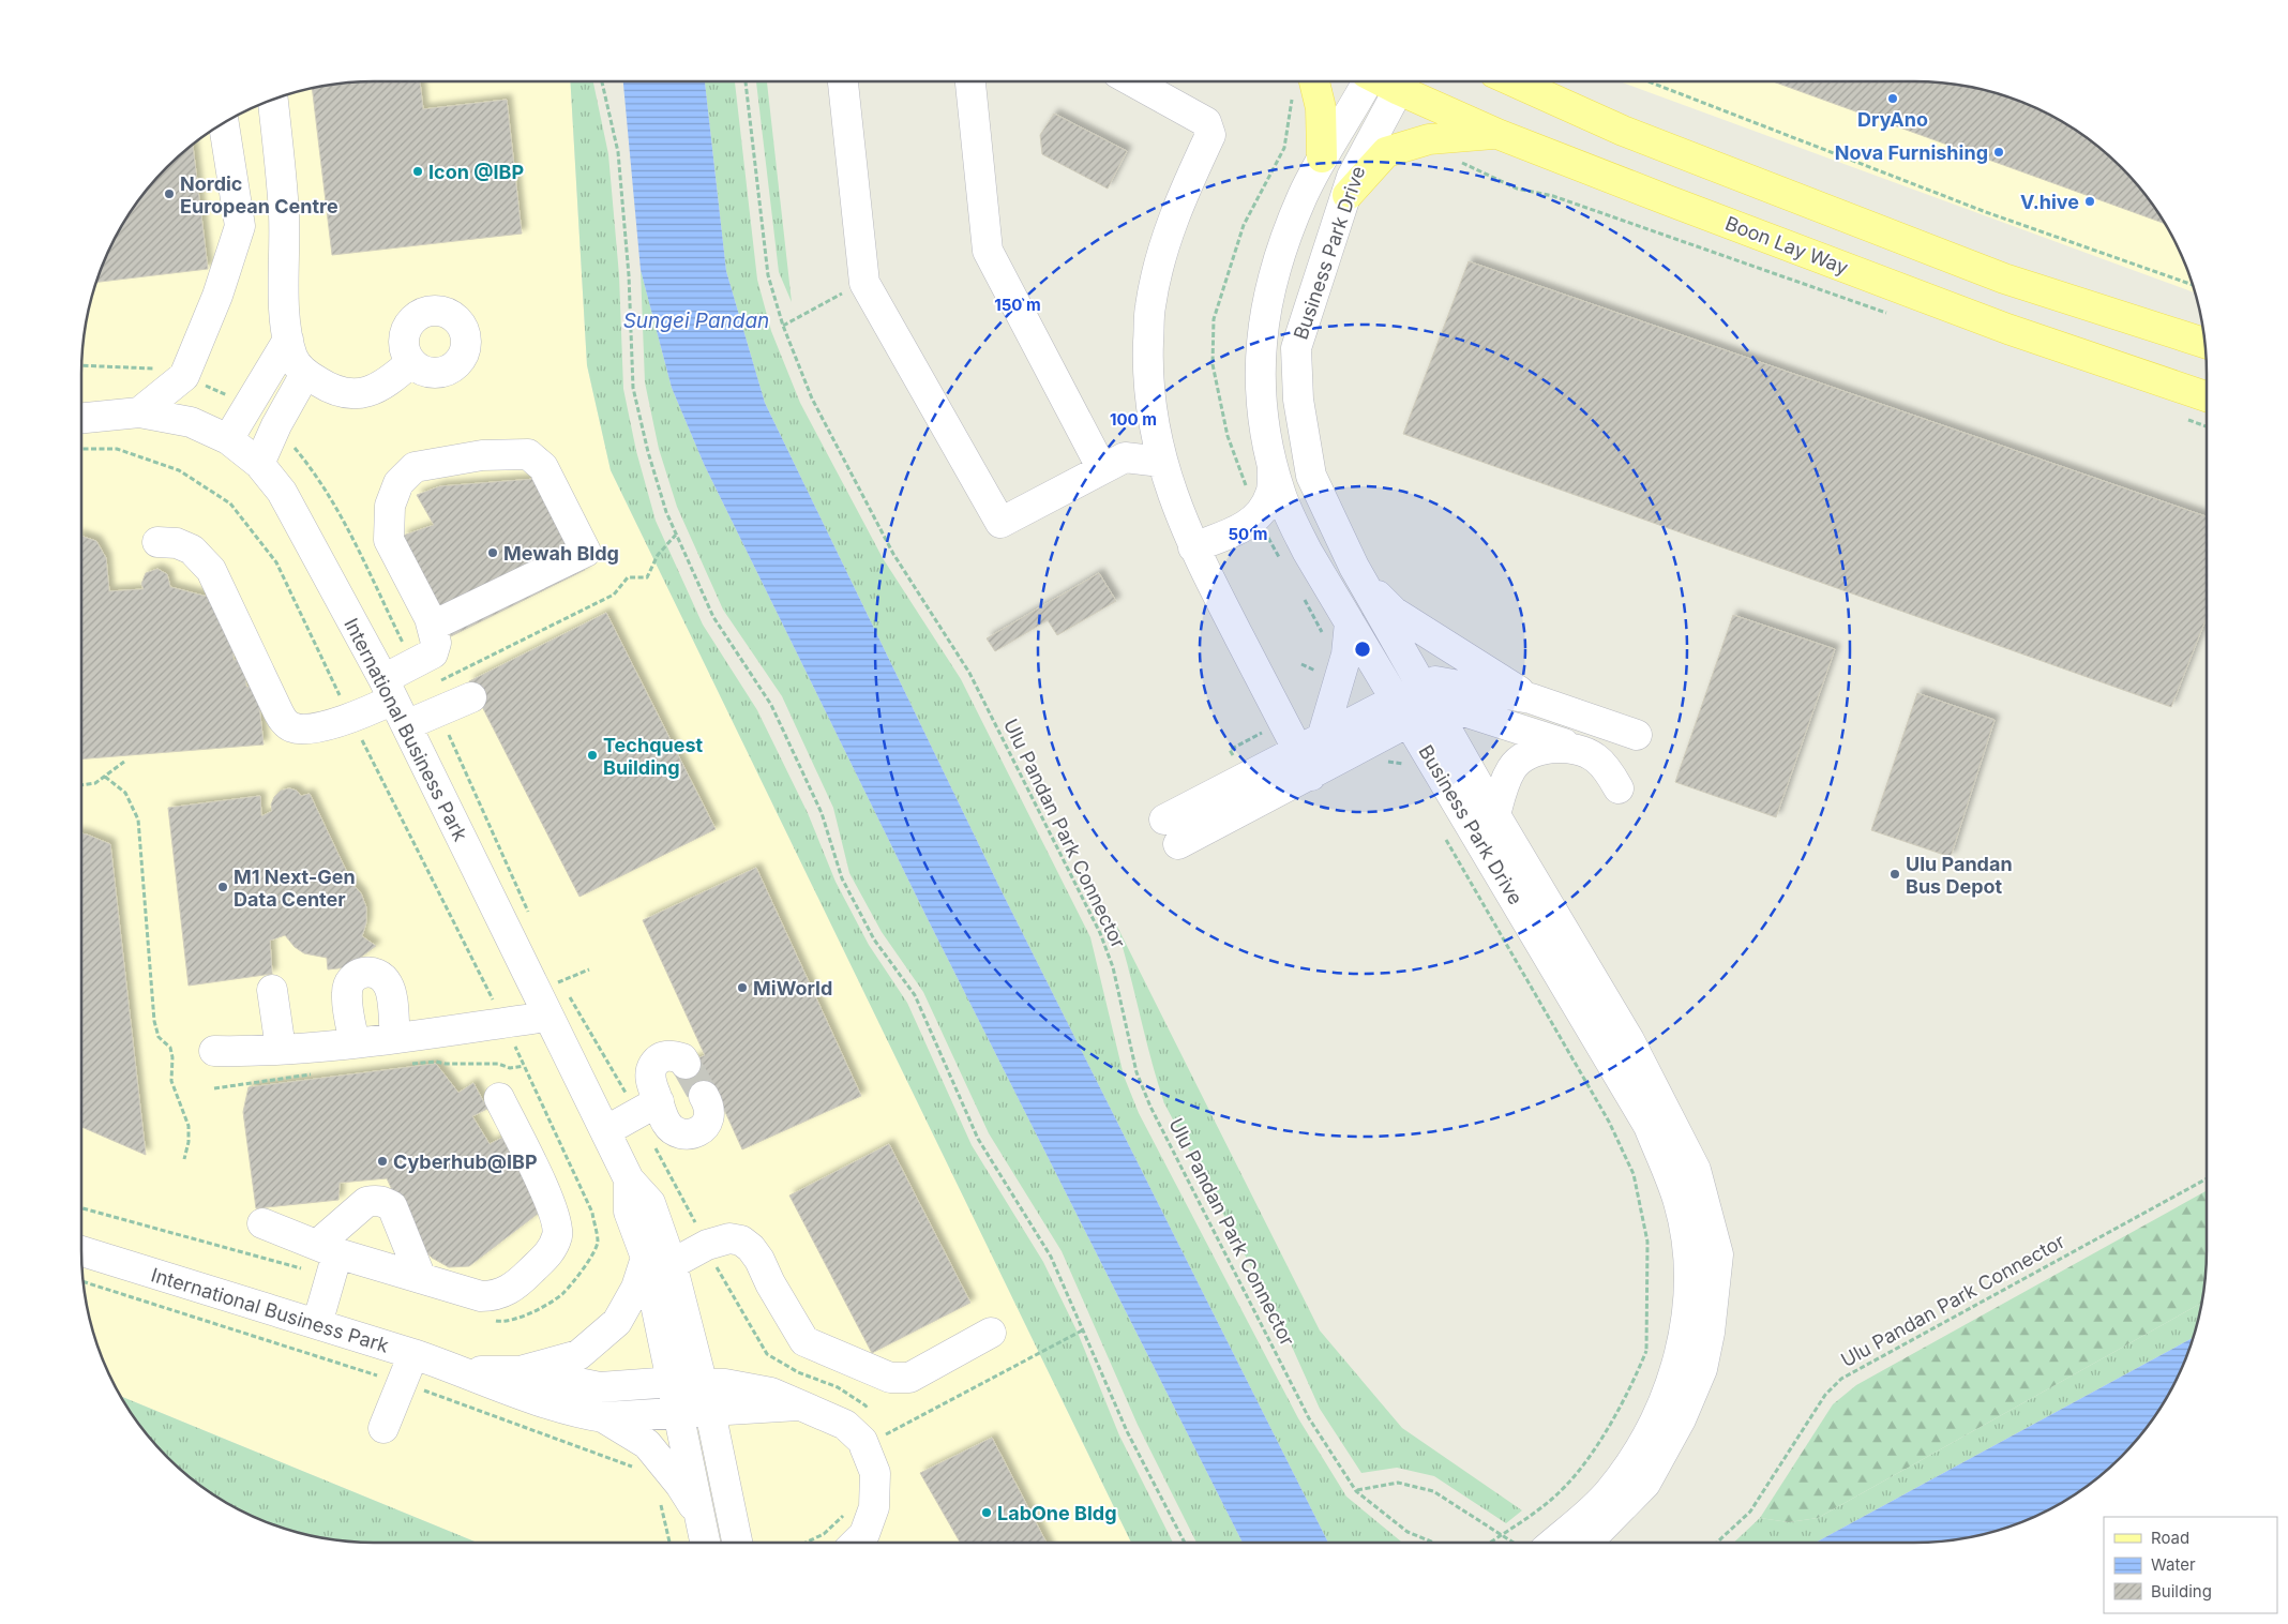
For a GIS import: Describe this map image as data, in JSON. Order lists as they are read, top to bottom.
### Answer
{
  "streets": {
    "main road": ["Boon Lay Way"],
    "street": ["Business Park Drive", "International Business Park"],
    "path": ["Ulu Pandan Park Connector"]
  },
  "crossings": [
    ["Boon Lay Way", "Business Park Drive"]
  ],
  "water": ["Sungei Pandan"],
  "places": [
    "DryAno",
    "Nova Furnishing",
    "Icon @IBP",
    "Nordic European Centre",
    "V.hive",
    "Mewah Bldg",
    "Techquest Building",
    "Ulu Pandan Bus Depot",
    "M1 Next-Gen Data Center",
    "MiWorld",
    "Cyberhub@IBP",
    "LabOne Bldg"
  ],
  "legend": ["Road", "Water", "Building"],
  "rings": ["150 m", "100 m", "50 m"]
}
